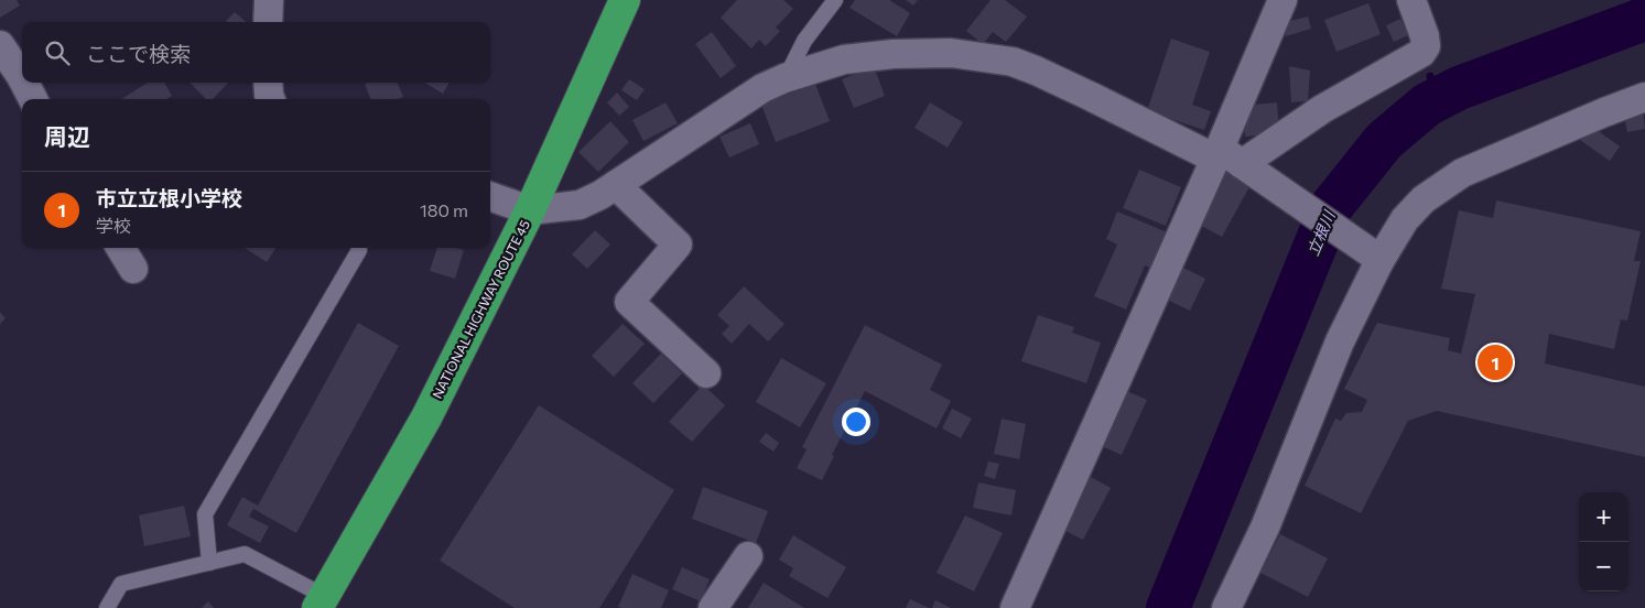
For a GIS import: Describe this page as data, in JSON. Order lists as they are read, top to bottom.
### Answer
{
  "streets": {
    "highway": ["NATIONAL HIGHWAY ROUTE 45"]
  },
  "water": ["立根川"],
  "page": {
    "search": "ここで検索",
    "heading": "周辺",
    "list": [
      {
        "mark": "1",
        "name": "市立立根小学校",
        "note": "学校",
        "value": "180 m"
      }
    ],
    "pins": "1",
    "map_buttons": ["+", "−"]
  }
}
